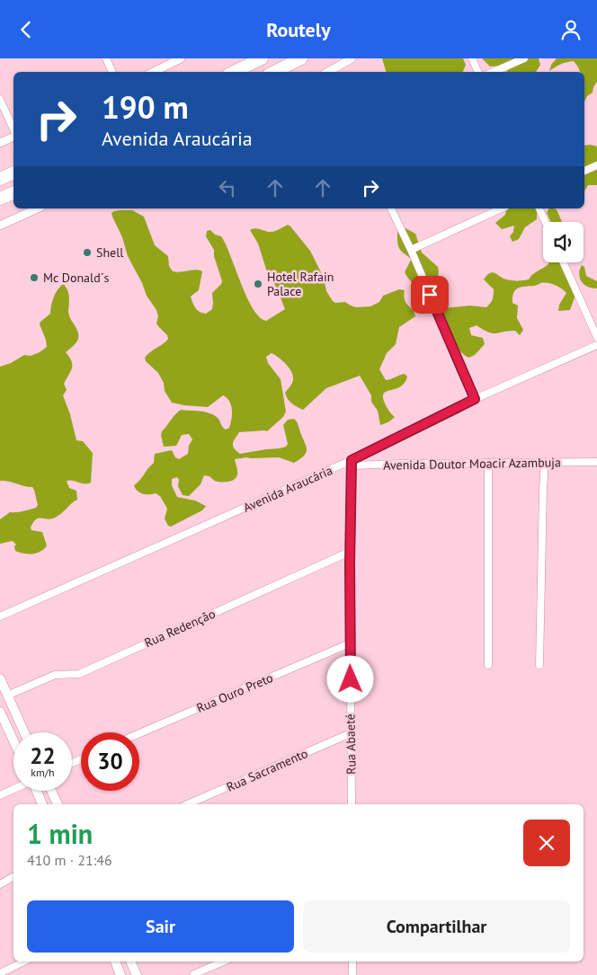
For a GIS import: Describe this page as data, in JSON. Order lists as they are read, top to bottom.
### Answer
{
  "streets": {
    "street": [
      "Avenida Doutor Moacir Azambuja",
      "Avenida Araucária",
      "Rua Redenção",
      "Rua Ouro Preto",
      "Rua Abaeté",
      "Rua Sacramento"
    ]
  },
  "crossings": [
    ["Avenida Doutor Moacir Azambuja", "Avenida Araucária"],
    ["Avenida Doutor Moacir Azambuja", "Rua Abaeté"],
    ["Avenida Araucária", "Rua Abaeté"],
    ["Rua Redenção", "Rua Abaeté"],
    ["Rua Ouro Preto", "Rua Abaeté"],
    ["Rua Abaeté", "Rua Sacramento"]
  ],
  "places": ["Shell", "Mc Donald´s", "Hotel Rafain Palace"],
  "page": {
    "header": "Routely",
    "turn": ["190 m", "Avenida Araucária"],
    "speed": "22 km/h",
    "limit": "30",
    "heading": ["1 min", "410 m · 21:46"],
    "buttons": ["Sair", "Compartilhar"]
  }
}
